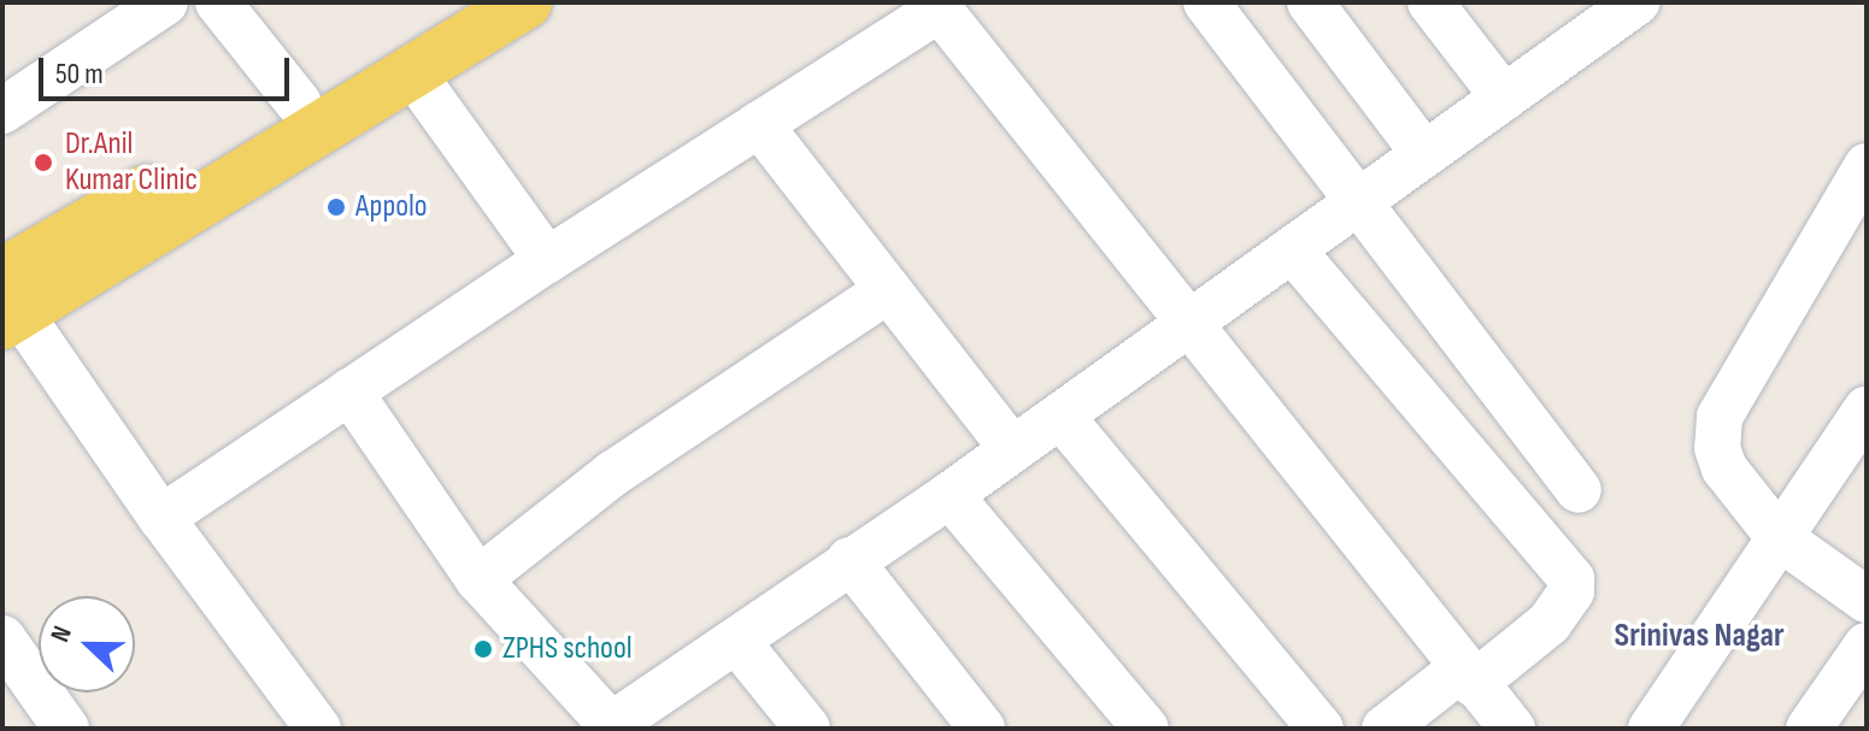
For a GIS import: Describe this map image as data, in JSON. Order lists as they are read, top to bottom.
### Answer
{
  "districts": ["Srinivas Nagar"],
  "places": ["Dr.Anil Kumar Clinic", "Appolo", "ZPHS school"],
  "scale_bar": "50 m",
  "north": "left"
}
